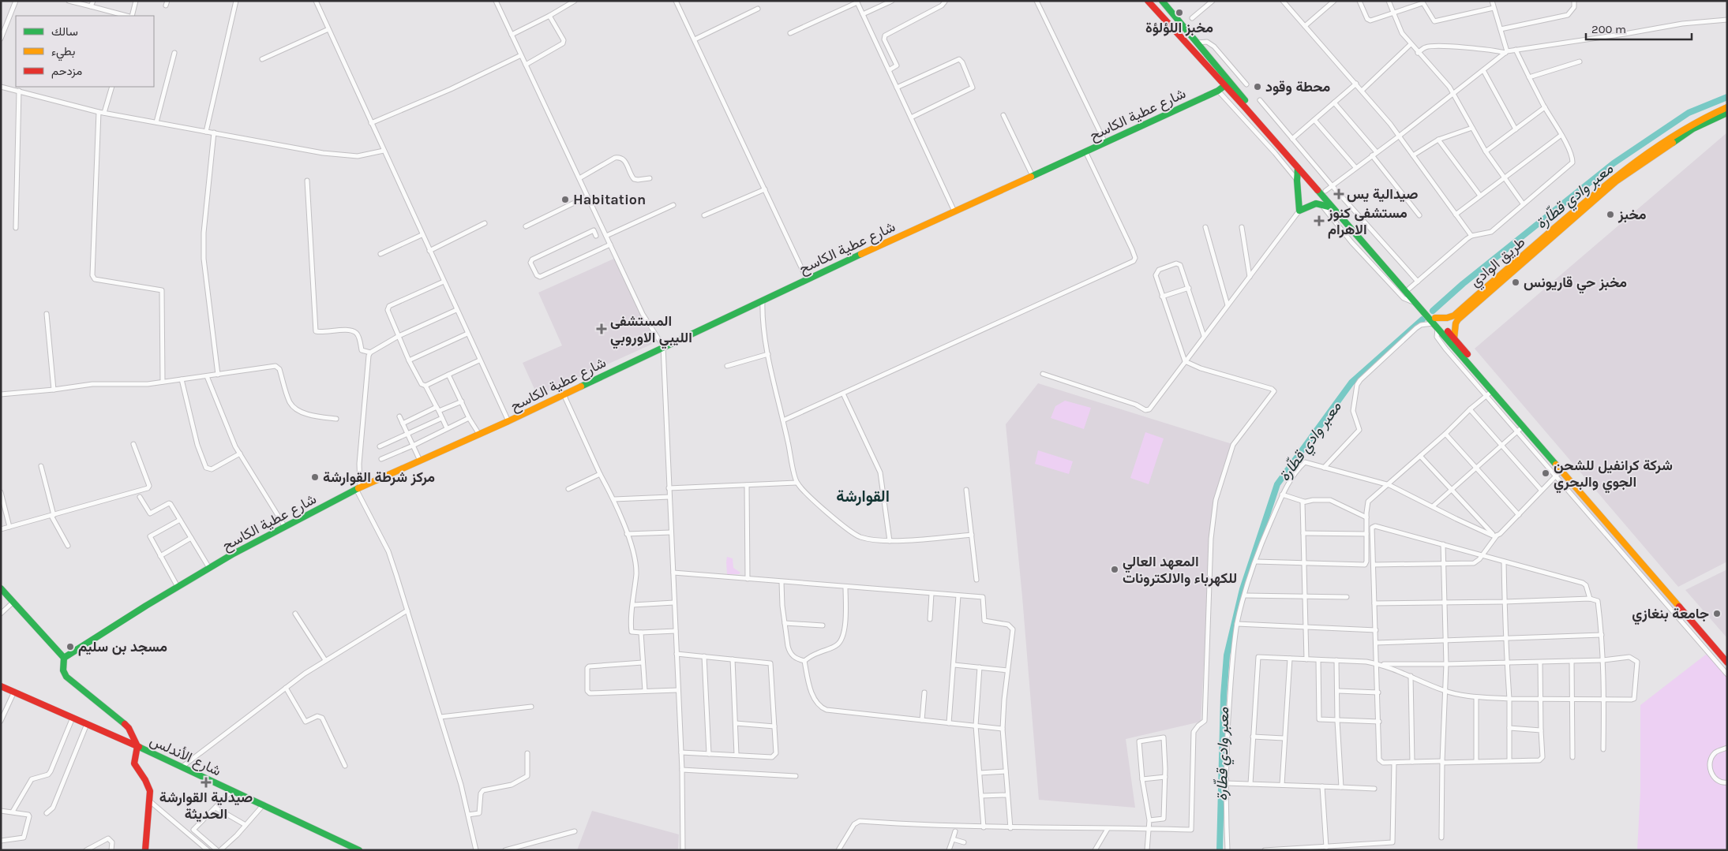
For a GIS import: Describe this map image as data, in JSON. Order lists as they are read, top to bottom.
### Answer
{
  "streets": {
    "main road": ["شارع عطية الكاسح", "طريق الوادي", "شارع الأندلس"]
  },
  "districts": ["القوارشة"],
  "water": ["معبر وادي قطّارة"],
  "places": {
    "other": [
      "مخبز اللؤلؤة",
      "محطة وقود",
      "Habitation",
      "مخبز",
      "مخبز حي قاريونس",
      "شركة كرانفيل للشحن الجوي والبحري",
      "مركز شرطة القوارشة",
      "المعهد العالي للكهرباء والالكترونات",
      "جامعة بنغازي",
      "مسجد بن سليم"
    ],
    "health": [
      "صيدالية يس",
      "مستشفى كنوز الاهرام",
      "المستشفی الليبي الاوروبي",
      "صيدلية القوارشة الحديثة"
    ]
  },
  "legend": ["سالك", "بطيء", "مزدحم"],
  "scale_bar": "200 m"
}
